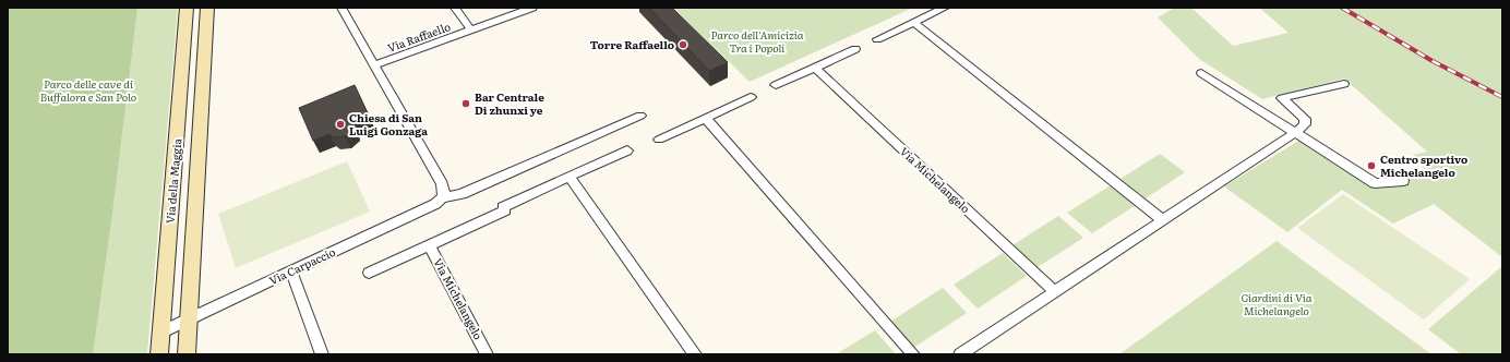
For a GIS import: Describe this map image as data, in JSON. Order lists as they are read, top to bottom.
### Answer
{
  "streets": {
    "street": [
      "Via Raffaello",
      "Via Michelangelo",
      "Via della Maggia",
      "Via Carpaccio"
    ]
  },
  "crossings": [
    ["Via della Maggia", "Via Carpaccio"]
  ],
  "parks": ["Parco dell'Amicizia Tra i Popoli", "Parco delle cave di Buffalora e San Polo", "Giardini di Via Michelangelo"],
  "places": [
    "Torre Raffaello",
    "Bar Centrale Di zhunxi ye",
    "Chiesa di San Luigi Gonzaga",
    "Centro sportivo Michelangelo"
  ]
}
